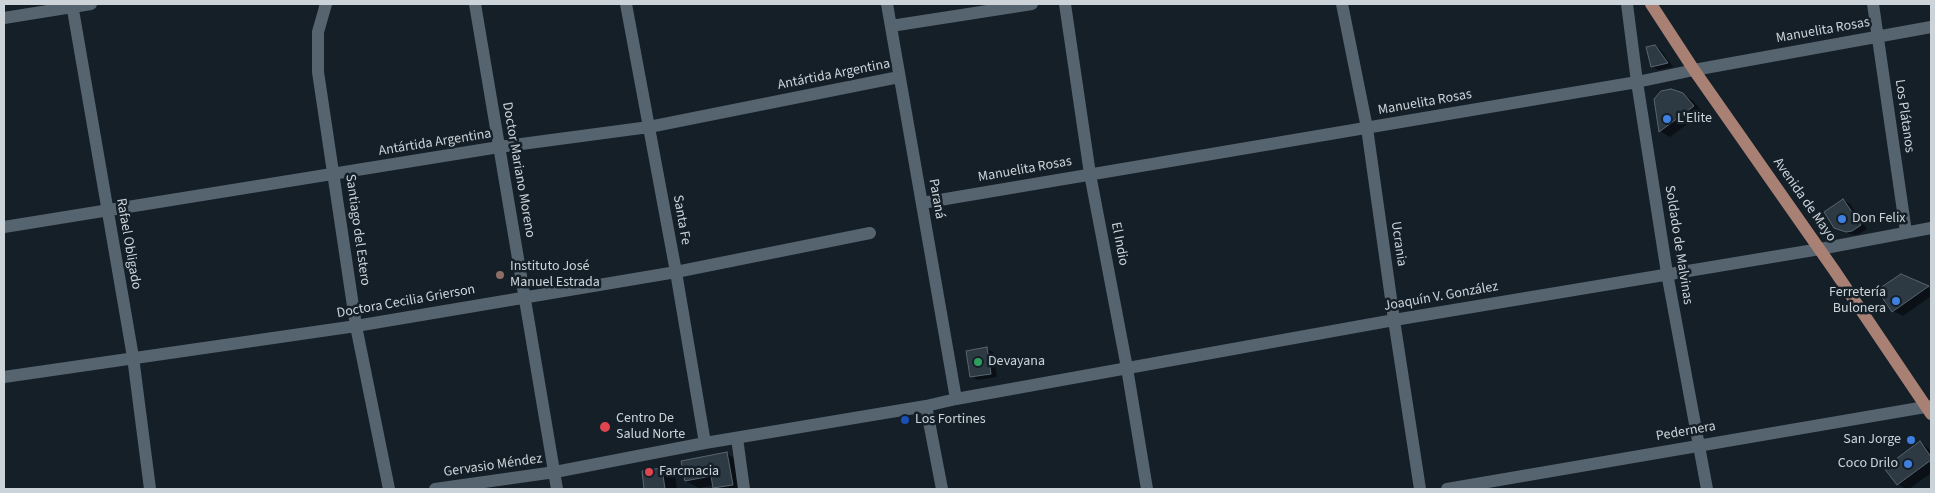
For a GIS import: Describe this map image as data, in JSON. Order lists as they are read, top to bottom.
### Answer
{
  "streets": {
    "main road": ["Avenida de Mayo"],
    "street": [
      "Manuelita Rosas",
      "Antártida Argentina",
      "Los Plátanos",
      "Doctor Mariano Moreno",
      "Paraná",
      "Santa Fe",
      "Santiago del Estero",
      "Rafael Obligado",
      "El Indio",
      "Ucrania",
      "Soldado de Malvinas",
      "Joaquín V. González",
      "Doctora Cecilia Grierson",
      "Pedernera",
      "Gervasio Méndez"
    ]
  },
  "crossings": [
    ["Manuelita Rosas", "Los Plátanos"],
    ["Manuelita Rosas", "Paraná"],
    ["Manuelita Rosas", "Avenida de Mayo"],
    ["Manuelita Rosas", "El Indio"],
    ["Manuelita Rosas", "Ucrania"],
    ["Manuelita Rosas", "Soldado de Malvinas"],
    ["Antártida Argentina", "Doctor Mariano Moreno"],
    ["Antártida Argentina", "Paraná"],
    ["Antártida Argentina", "Santa Fe"],
    ["Antártida Argentina", "Santiago del Estero"],
    ["Antártida Argentina", "Rafael Obligado"],
    ["Los Plátanos", "Joaquín V. González"],
    ["Doctor Mariano Moreno", "Doctora Cecilia Grierson"],
    ["Doctor Mariano Moreno", "Gervasio Méndez"],
    ["Paraná", "Joaquín V. González"],
    ["Avenida de Mayo", "Joaquín V. González"],
    ["Avenida de Mayo", "Pedernera"],
    ["Santa Fe", "Doctora Cecilia Grierson"],
    ["Santa Fe", "Gervasio Méndez"],
    ["Santiago del Estero", "Doctora Cecilia Grierson"],
    ["Rafael Obligado", "Doctora Cecilia Grierson"],
    ["El Indio", "Joaquín V. González"],
    ["Ucrania", "Joaquín V. González"],
    ["Soldado de Malvinas", "Joaquín V. González"],
    ["Soldado de Malvinas", "Pedernera"],
    ["Joaquín V. González", "Gervasio Méndez"]
  ],
  "places": [
    "L'Elite",
    "Don Felix",
    "Instituto José Manuel Estrada",
    "Ferretería Bulonera",
    "Devayana",
    "Los Fortines",
    "Centro De Salud Norte",
    "San Jorge",
    "Coco Drilo",
    "Farcmacia"
  ]
}
